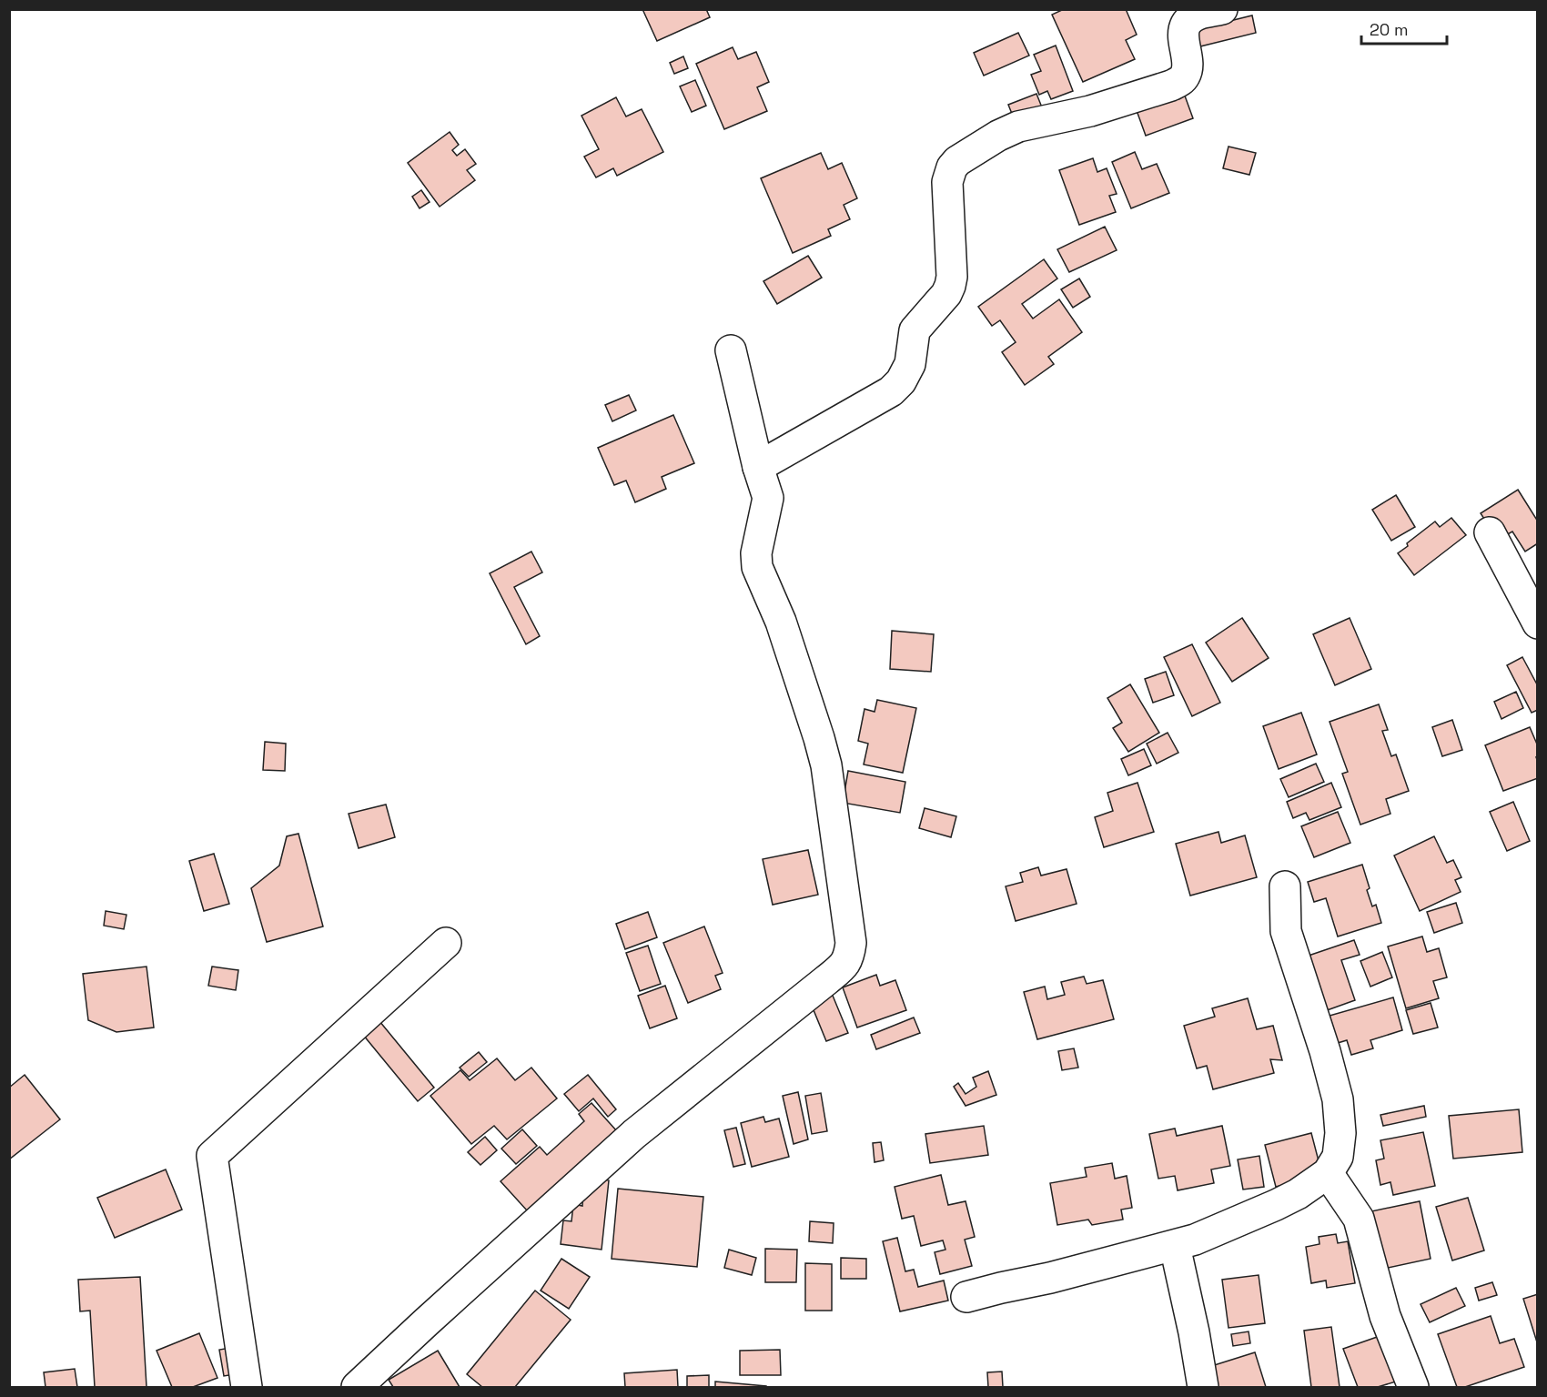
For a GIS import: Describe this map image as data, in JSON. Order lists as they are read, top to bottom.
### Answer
{
  "scale_bar": "20 m"
}
